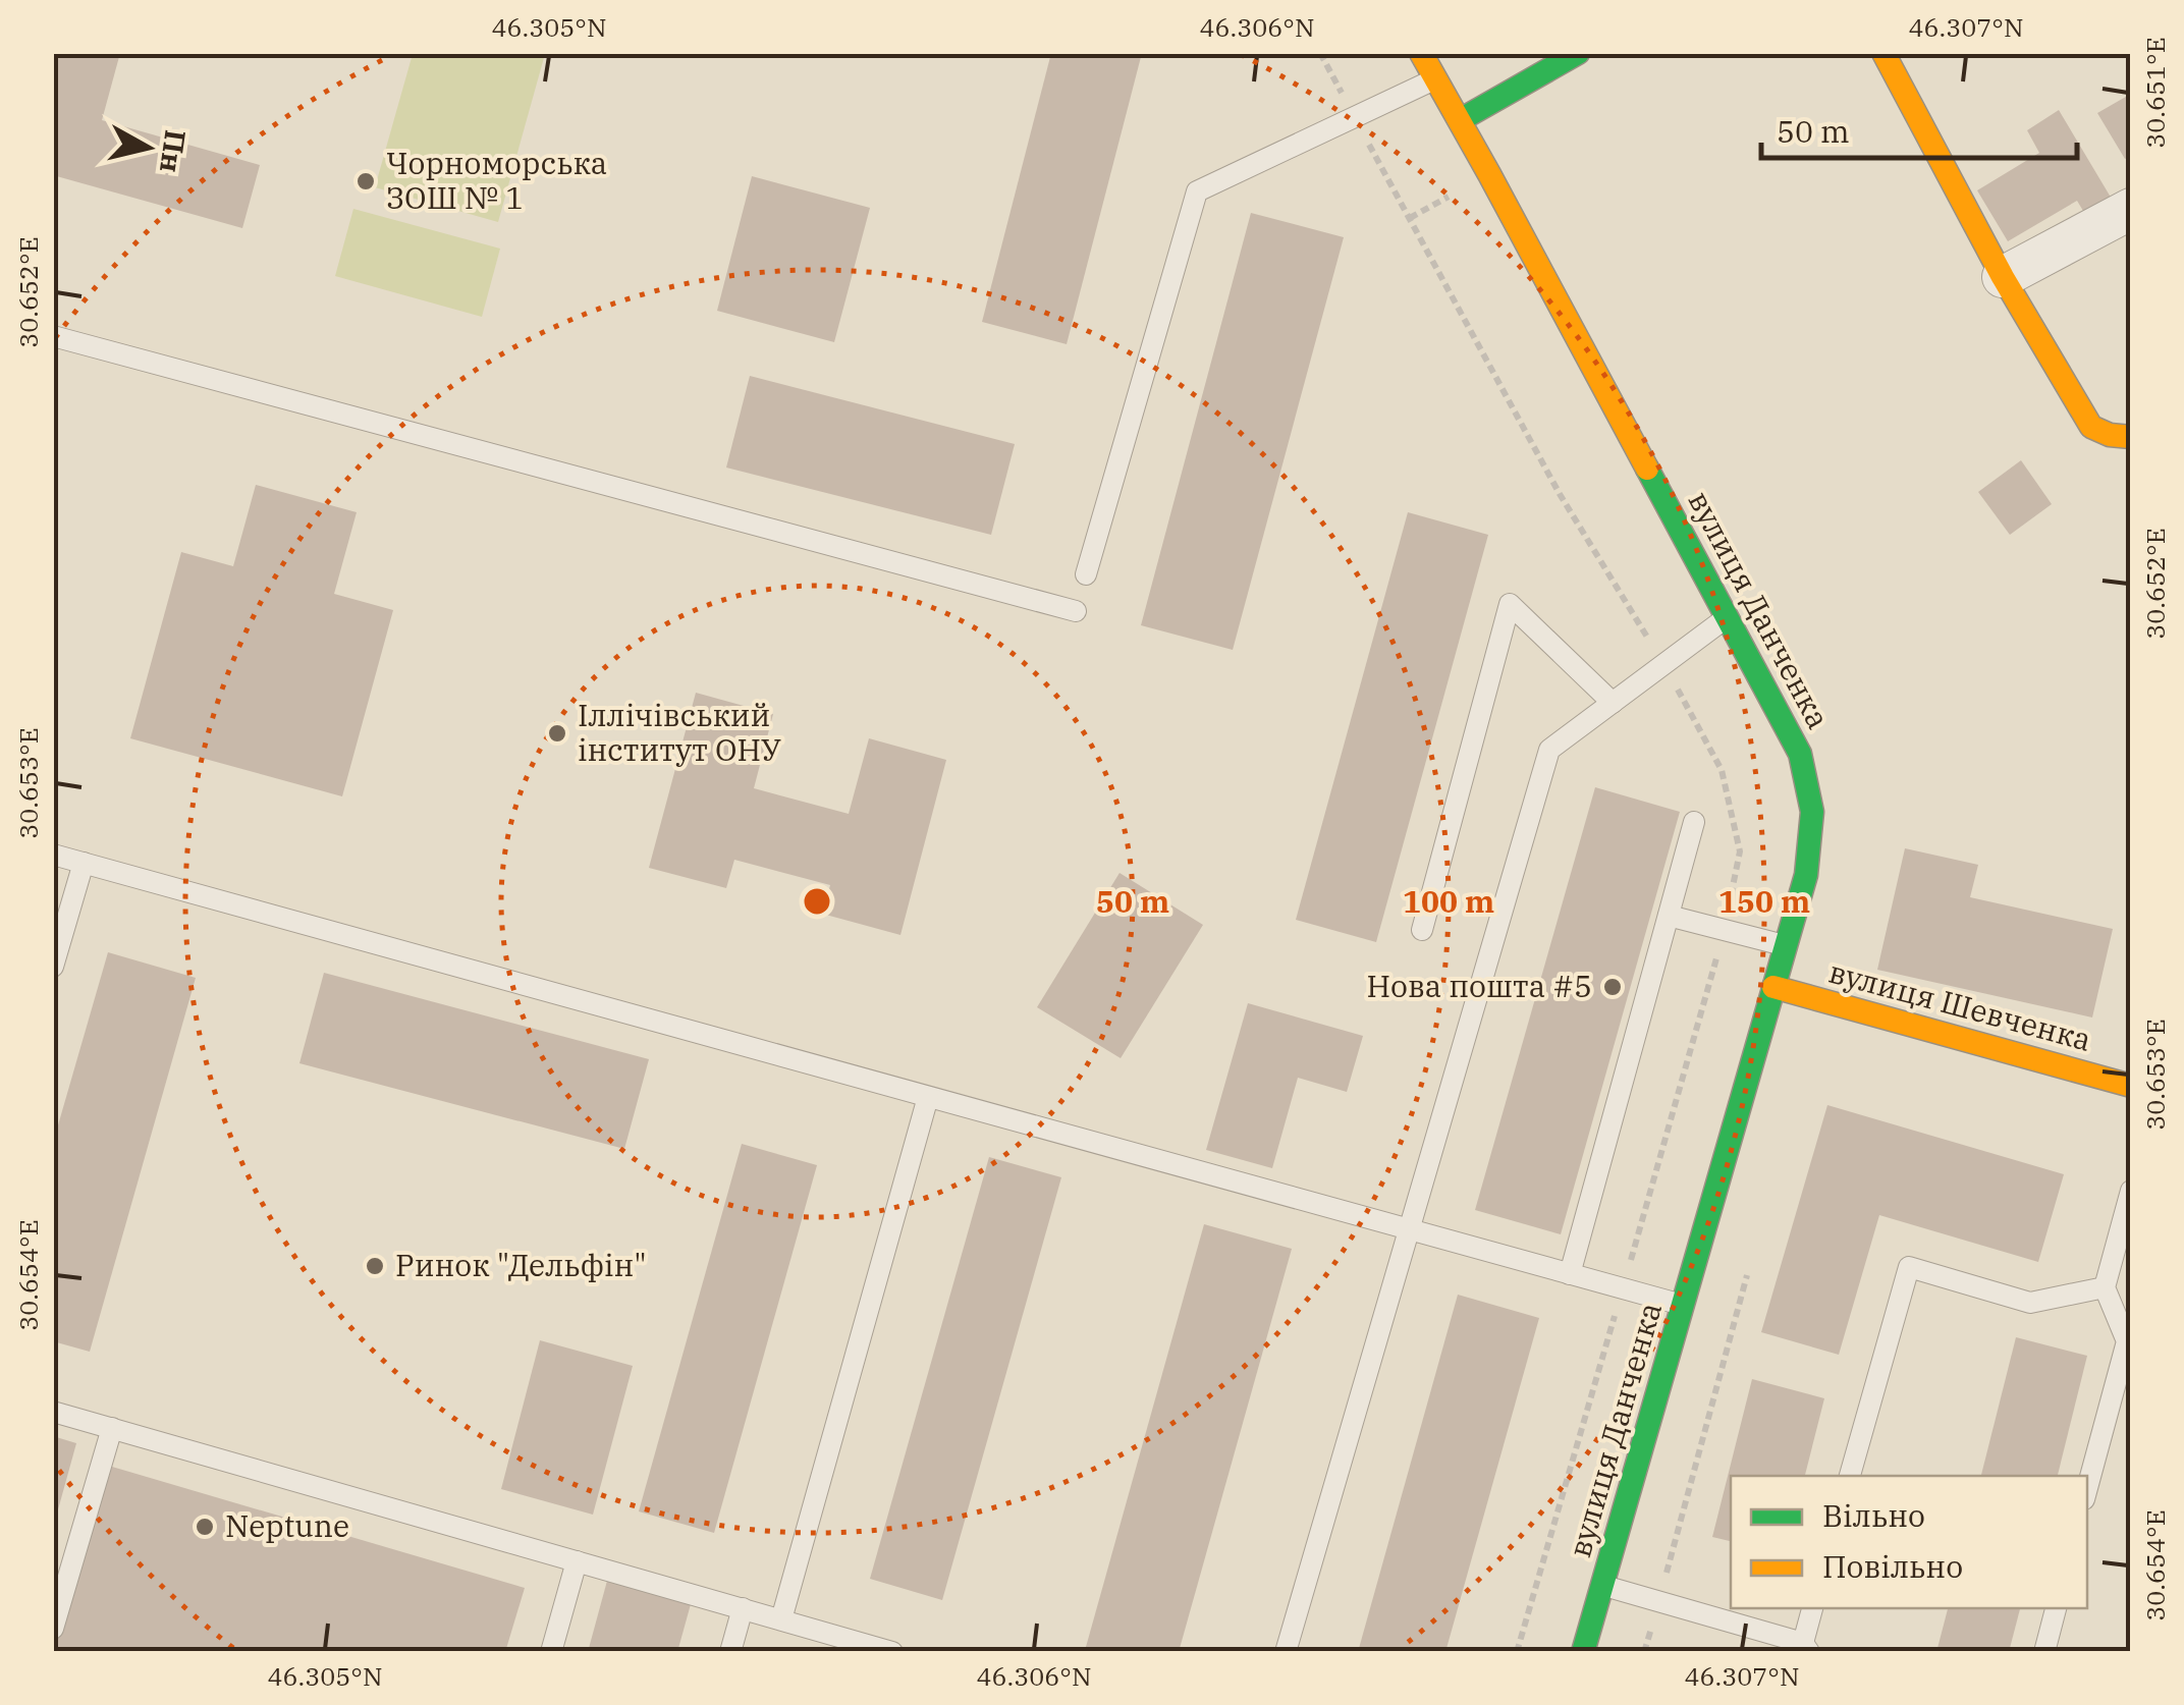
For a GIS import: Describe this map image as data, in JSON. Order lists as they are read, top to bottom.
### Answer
{
  "streets": {
    "main road": ["вулиця Данченка", "вулиця Шевченка"]
  },
  "crossings": [
    ["вулиця Данченка", "вулиця Шевченка"]
  ],
  "places": [
    "Чорноморська ЗОШ № 1",
    "Іллічівський інститут ОНУ",
    "Нова пошта #5",
    "Ринок \"Дельфін\"",
    "Neptune"
  ],
  "legend": ["Вільно", "Повільно"],
  "scale_bar": "50 m",
  "north": "right",
  "coordinates": [
    "46.305°N",
    "46.306°N",
    "46.307°N",
    "30.651°E",
    "30.652°E",
    "30.653°E",
    "30.654°E"
  ],
  "rings": ["50 m", "100 m", "150 m"]
}
